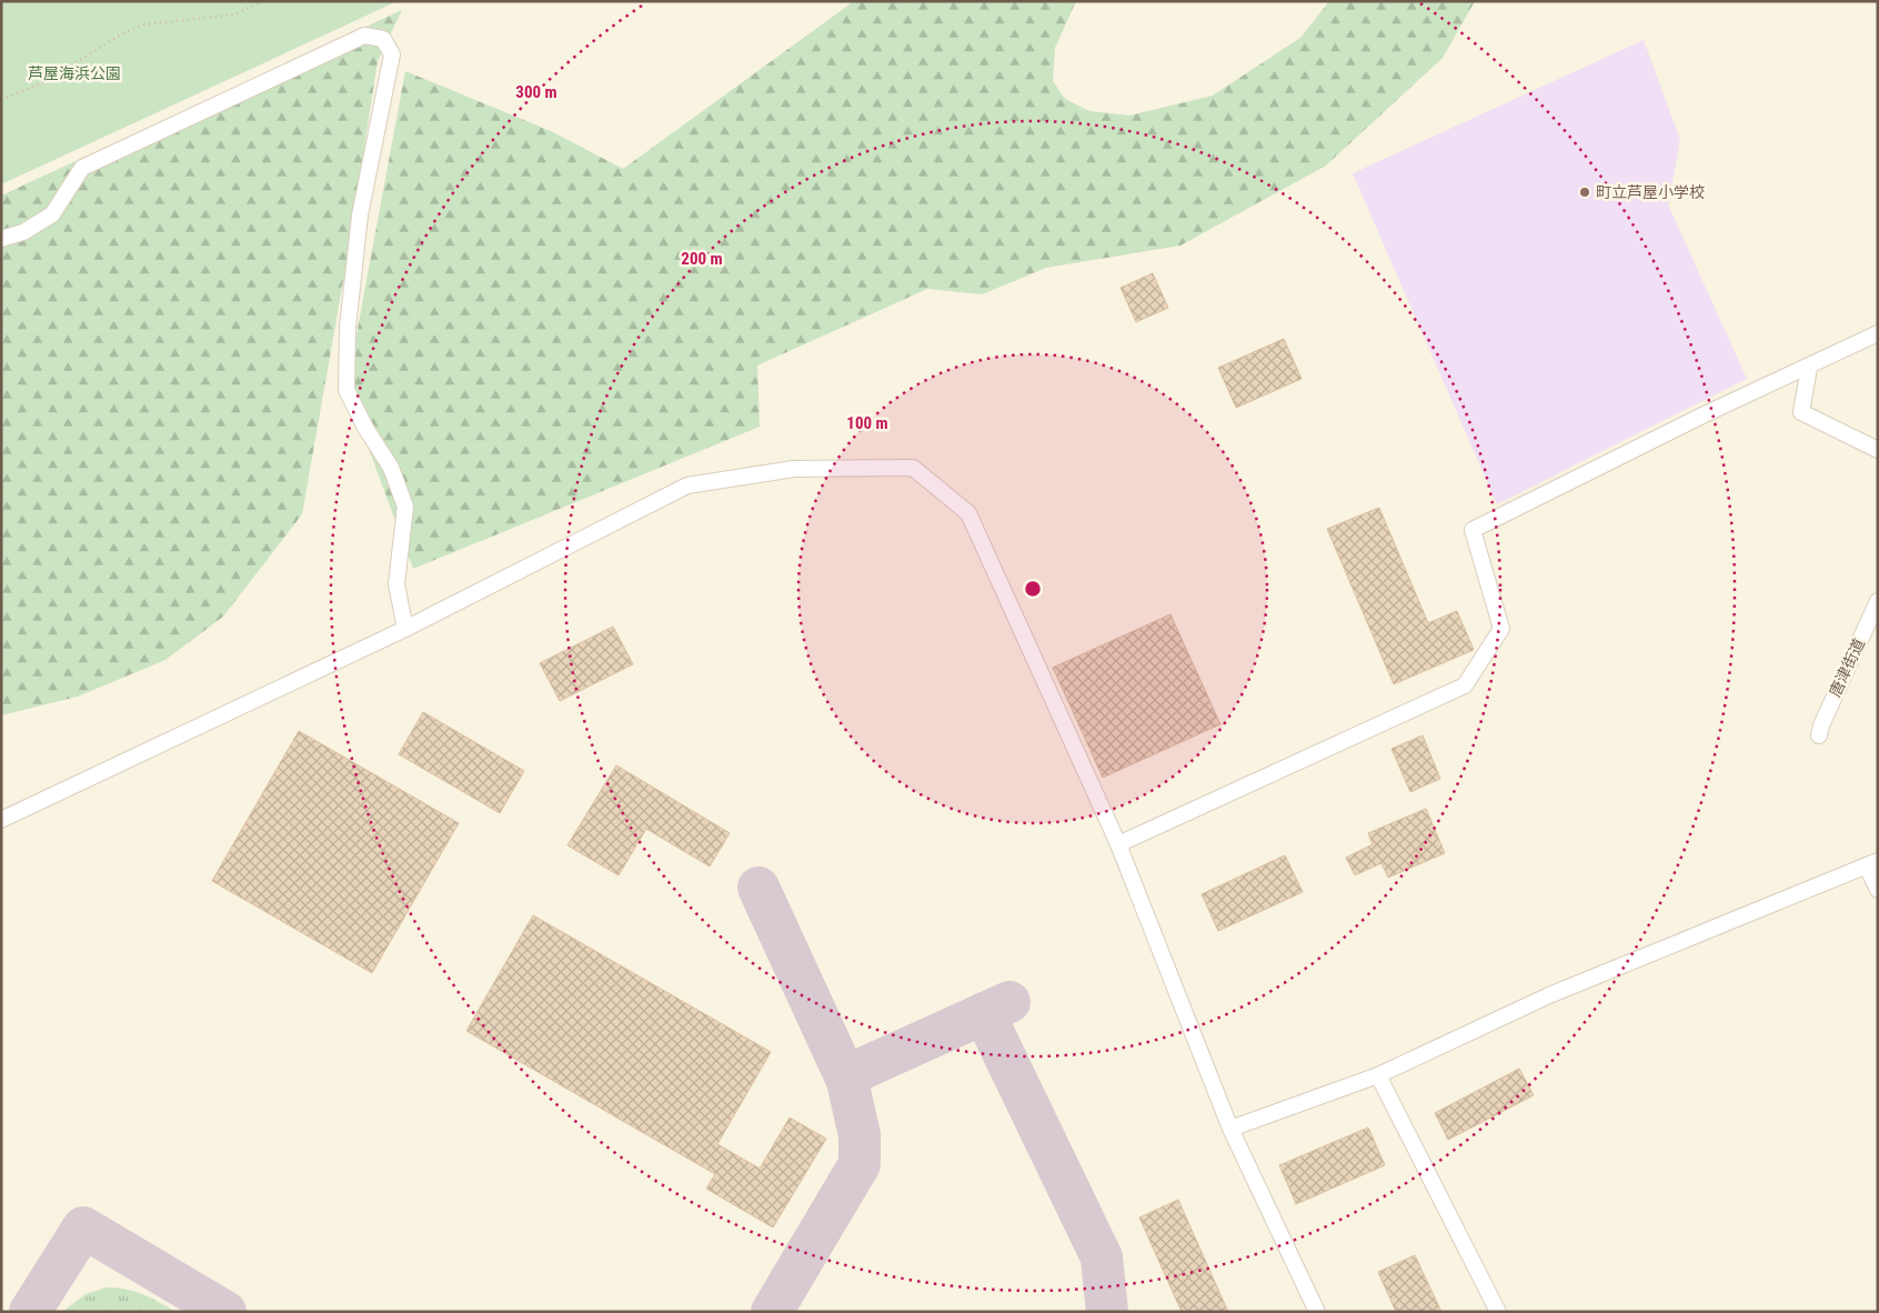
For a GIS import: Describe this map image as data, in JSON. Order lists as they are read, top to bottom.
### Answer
{
  "streets": {
    "street": ["唐津街道"]
  },
  "parks": ["芦屋海浜公園"],
  "places": ["町立芦屋小学校"],
  "rings": ["300 m", "200 m", "100 m"]
}
